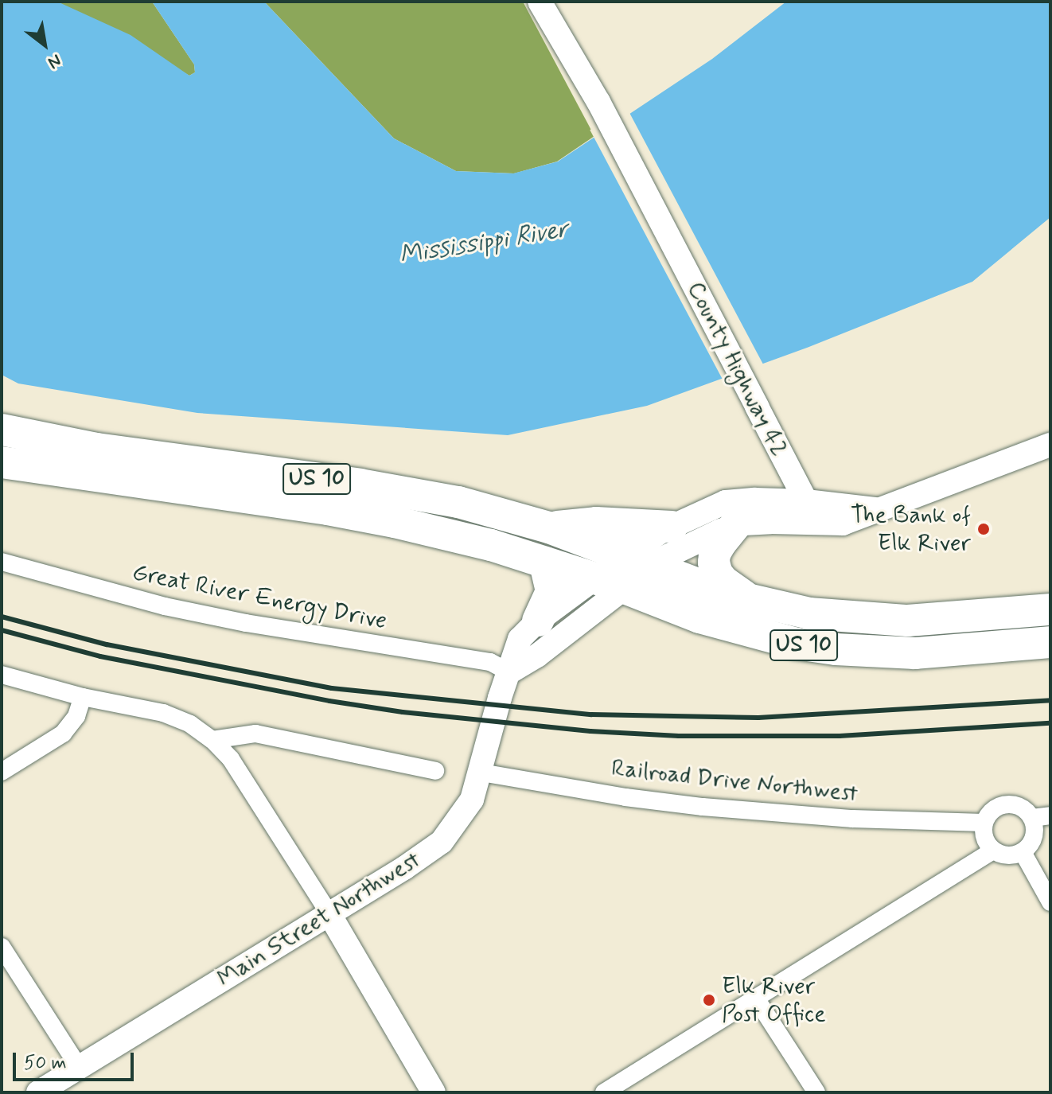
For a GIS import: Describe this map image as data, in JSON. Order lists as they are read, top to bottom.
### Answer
{
  "streets": {
    "highway": ["US 10"],
    "main road": ["County Highway 42", "Main Street Northwest"],
    "street": ["Great River Energy Drive", "Railroad Drive Northwest"]
  },
  "crossings": [
    ["County Highway 42", "Main Street Northwest"],
    ["US 10", "Main Street Northwest"],
    ["Great River Energy Drive", "Main Street Northwest"],
    ["Railroad Drive Northwest", "Main Street Northwest"]
  ],
  "water": ["Mississippi River"],
  "places": ["The Bank of Elk River", "Elk River Post Office"],
  "scale_bar": "50 m",
  "north": "bottom right"
}
